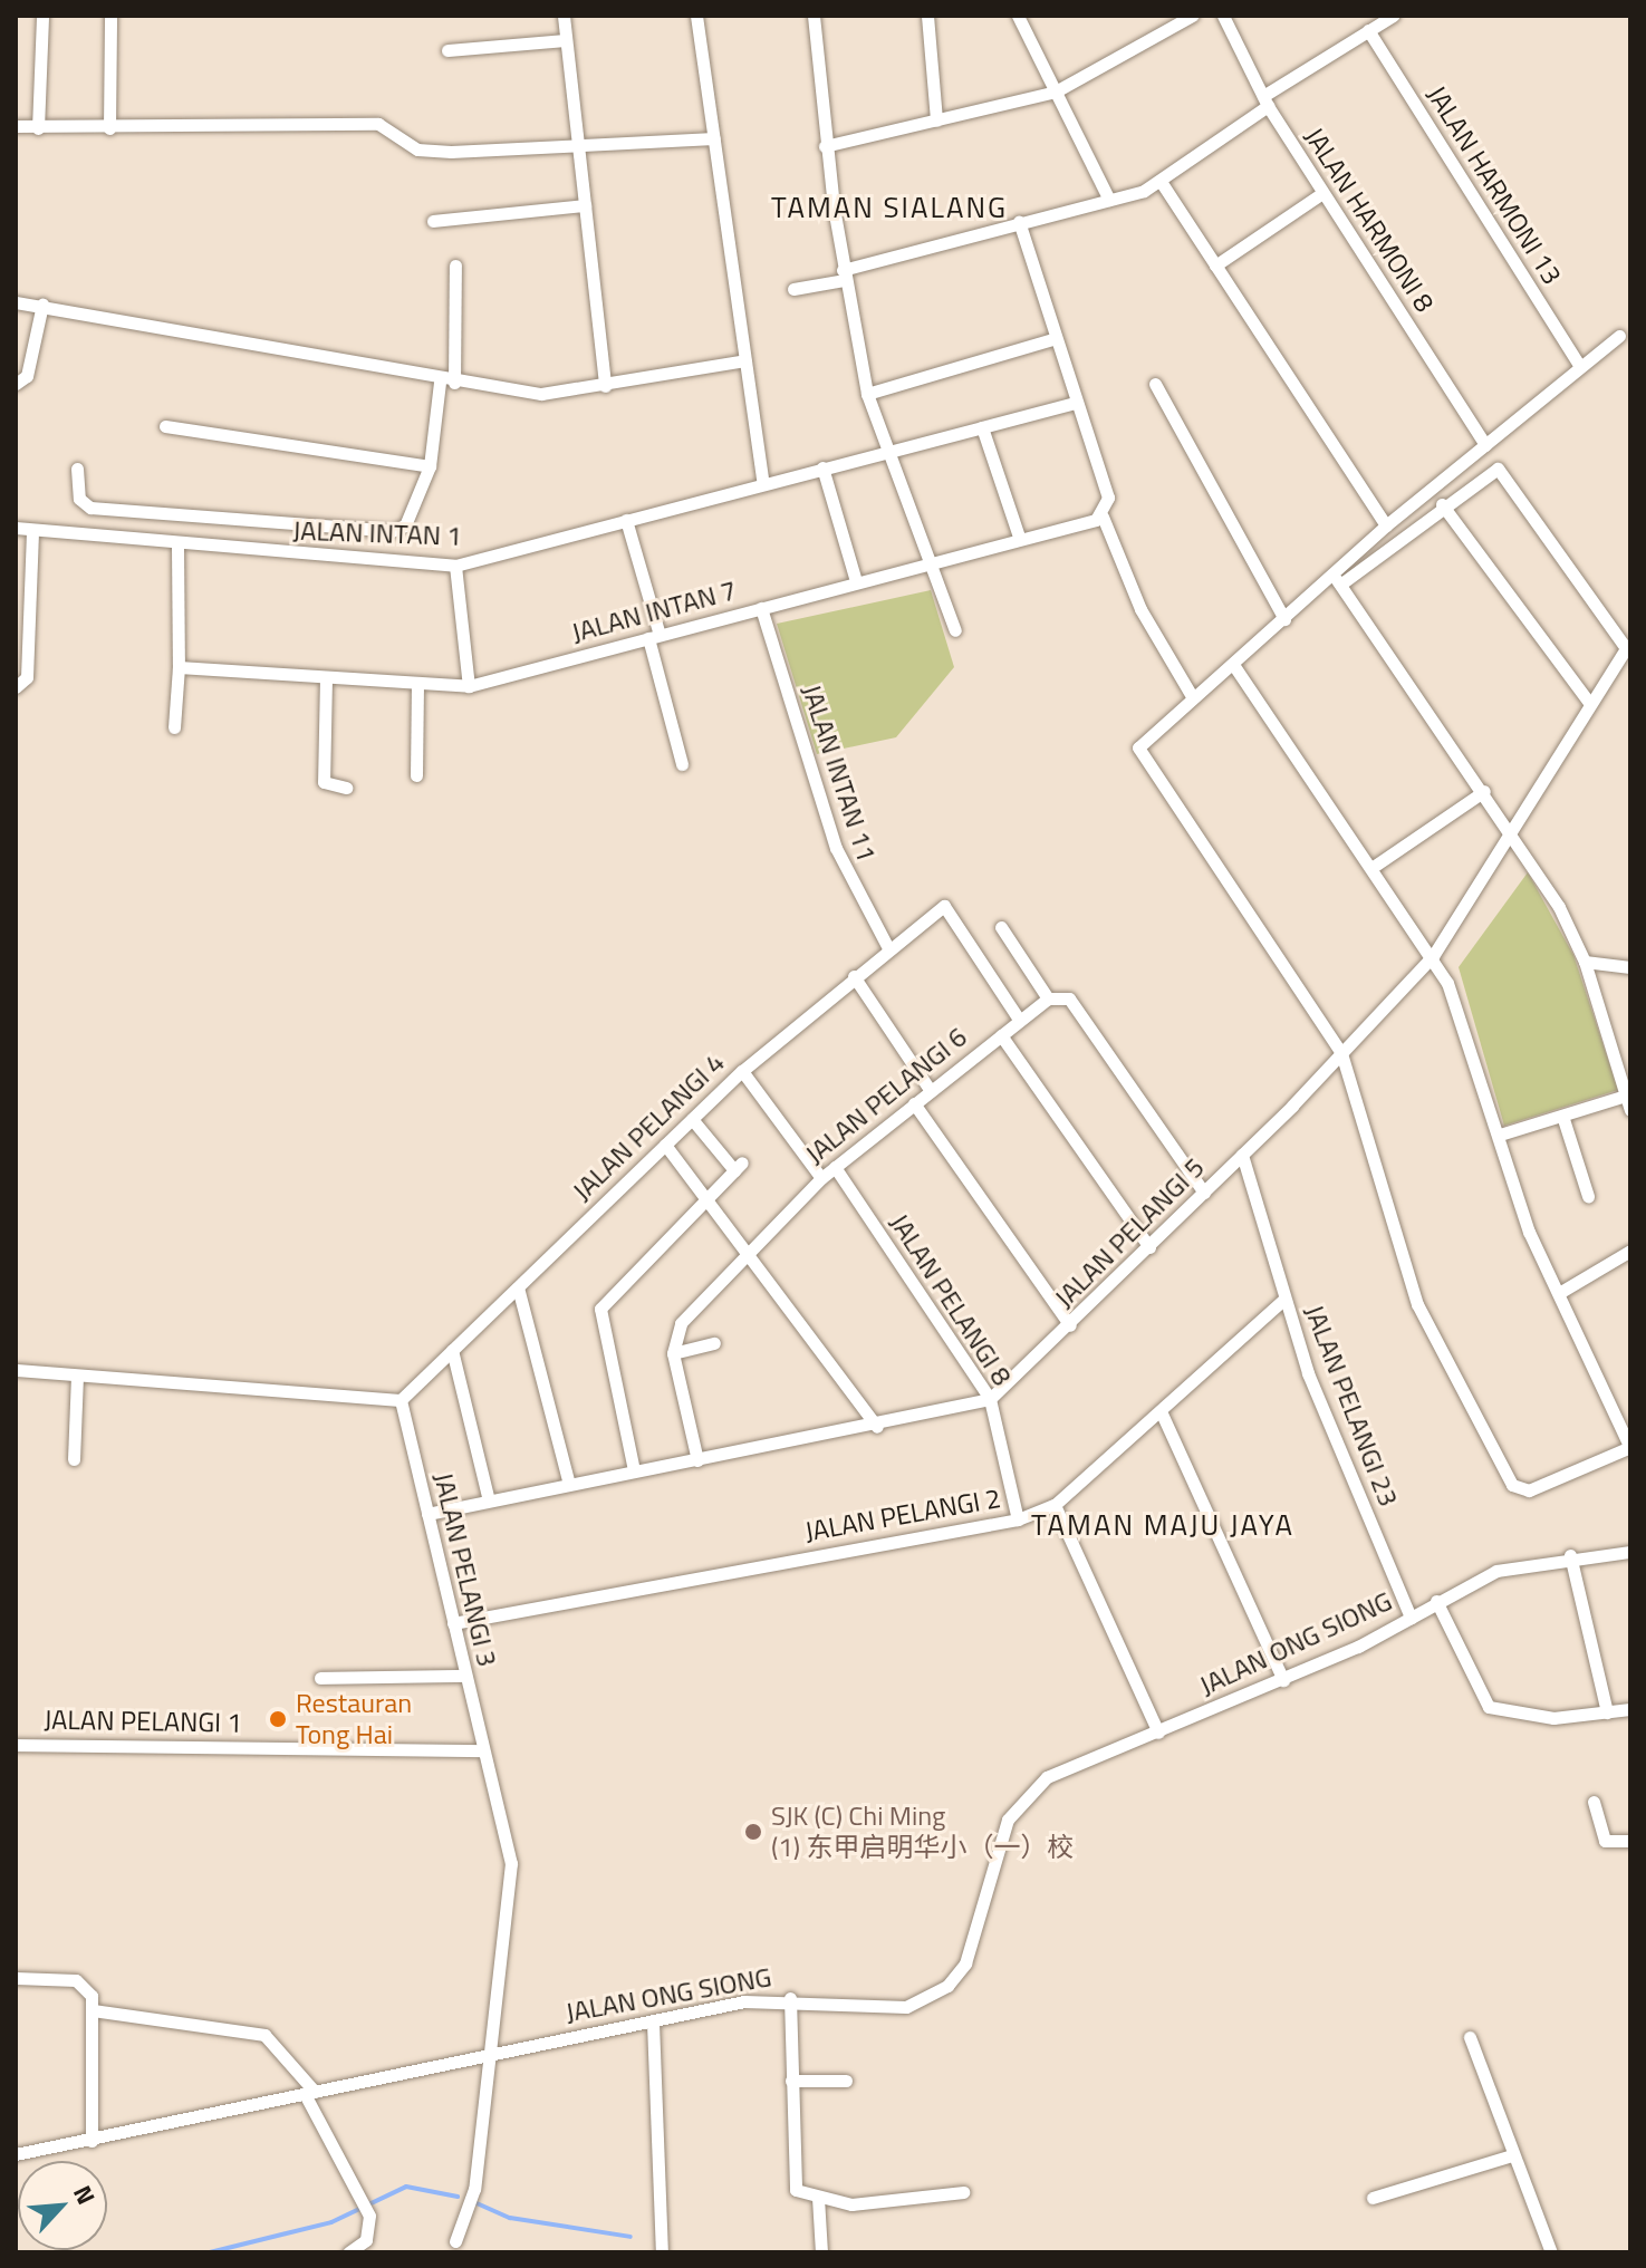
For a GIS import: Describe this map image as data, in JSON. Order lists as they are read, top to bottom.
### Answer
{
  "streets": {
    "street": [
      "JALAN HARMONI 13",
      "JALAN HARMONI 8",
      "JALAN INTAN 1",
      "JALAN INTAN 7",
      "JALAN INTAN 11",
      "JALAN PELANGI 6",
      "JALAN PELANGI 4",
      "JALAN PELANGI 5",
      "JALAN PELANGI 8",
      "JALAN PELANGI 23",
      "JALAN PELANGI 2",
      "JALAN PELANGI 3",
      "JALAN ONG SIONG",
      "JALAN PELANGI 1"
    ]
  },
  "crossings": [
    ["JALAN INTAN 7", "JALAN INTAN 11"],
    ["JALAN INTAN 11", "JALAN PELANGI 4"],
    ["JALAN PELANGI 6", "JALAN PELANGI 4"],
    ["JALAN PELANGI 6", "JALAN PELANGI 8"],
    ["JALAN PELANGI 4", "JALAN PELANGI 3"],
    ["JALAN PELANGI 5", "JALAN PELANGI 8"],
    ["JALAN PELANGI 5", "JALAN PELANGI 23"],
    ["JALAN PELANGI 5", "JALAN PELANGI 3"],
    ["JALAN PELANGI 8", "JALAN PELANGI 2"],
    ["JALAN PELANGI 23", "JALAN PELANGI 2"],
    ["JALAN PELANGI 23", "JALAN ONG SIONG"],
    ["JALAN PELANGI 2", "JALAN PELANGI 3"],
    ["JALAN PELANGI 3", "JALAN ONG SIONG"],
    ["JALAN PELANGI 3", "JALAN PELANGI 1"]
  ],
  "districts": ["TAMAN SIALANG", "TAMAN MAJU JAYA"],
  "places": ["Restauran Tong Hai", "SJK (C) Chi Ming (1) 东甲启明华小（一）校"],
  "north": "top right"
}
